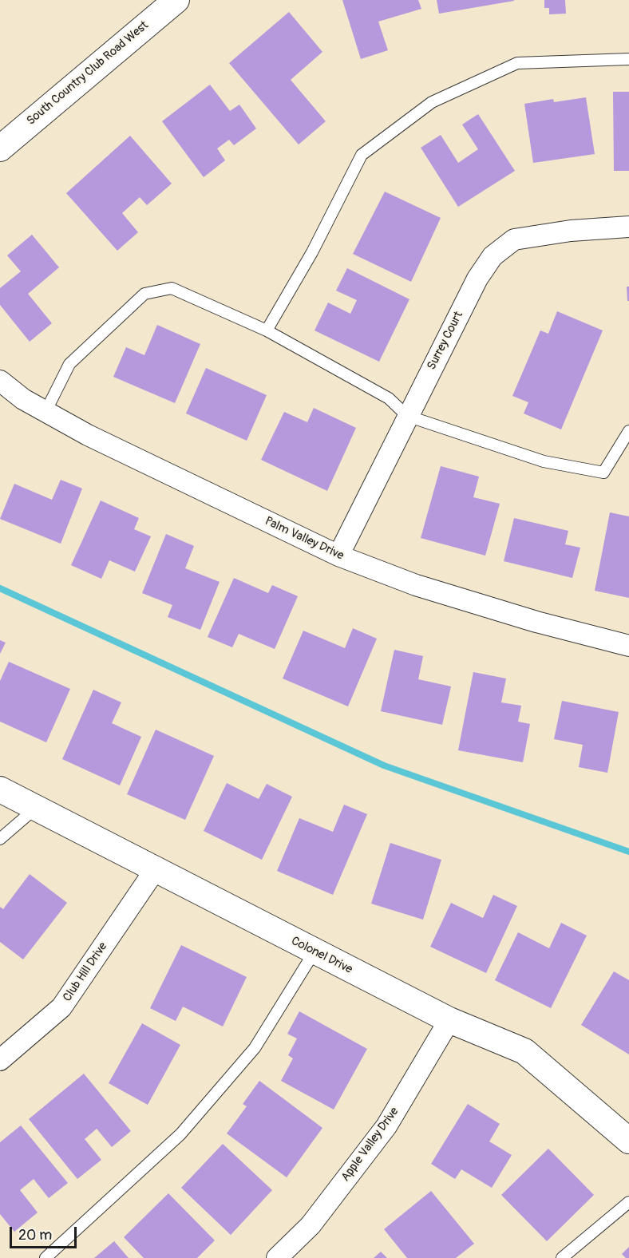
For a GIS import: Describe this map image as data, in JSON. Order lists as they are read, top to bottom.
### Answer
{
  "streets": {
    "street": [
      "South Country Club Road West",
      "Surrey Court",
      "Palm Valley Drive",
      "Colonel Drive",
      "Club Hill Drive",
      "Apple Valley Drive"
    ]
  },
  "crossings": [
    ["Surrey Court", "Palm Valley Drive"],
    ["Colonel Drive", "Club Hill Drive"],
    ["Colonel Drive", "Apple Valley Drive"]
  ],
  "scale_bar": "20 m"
}
